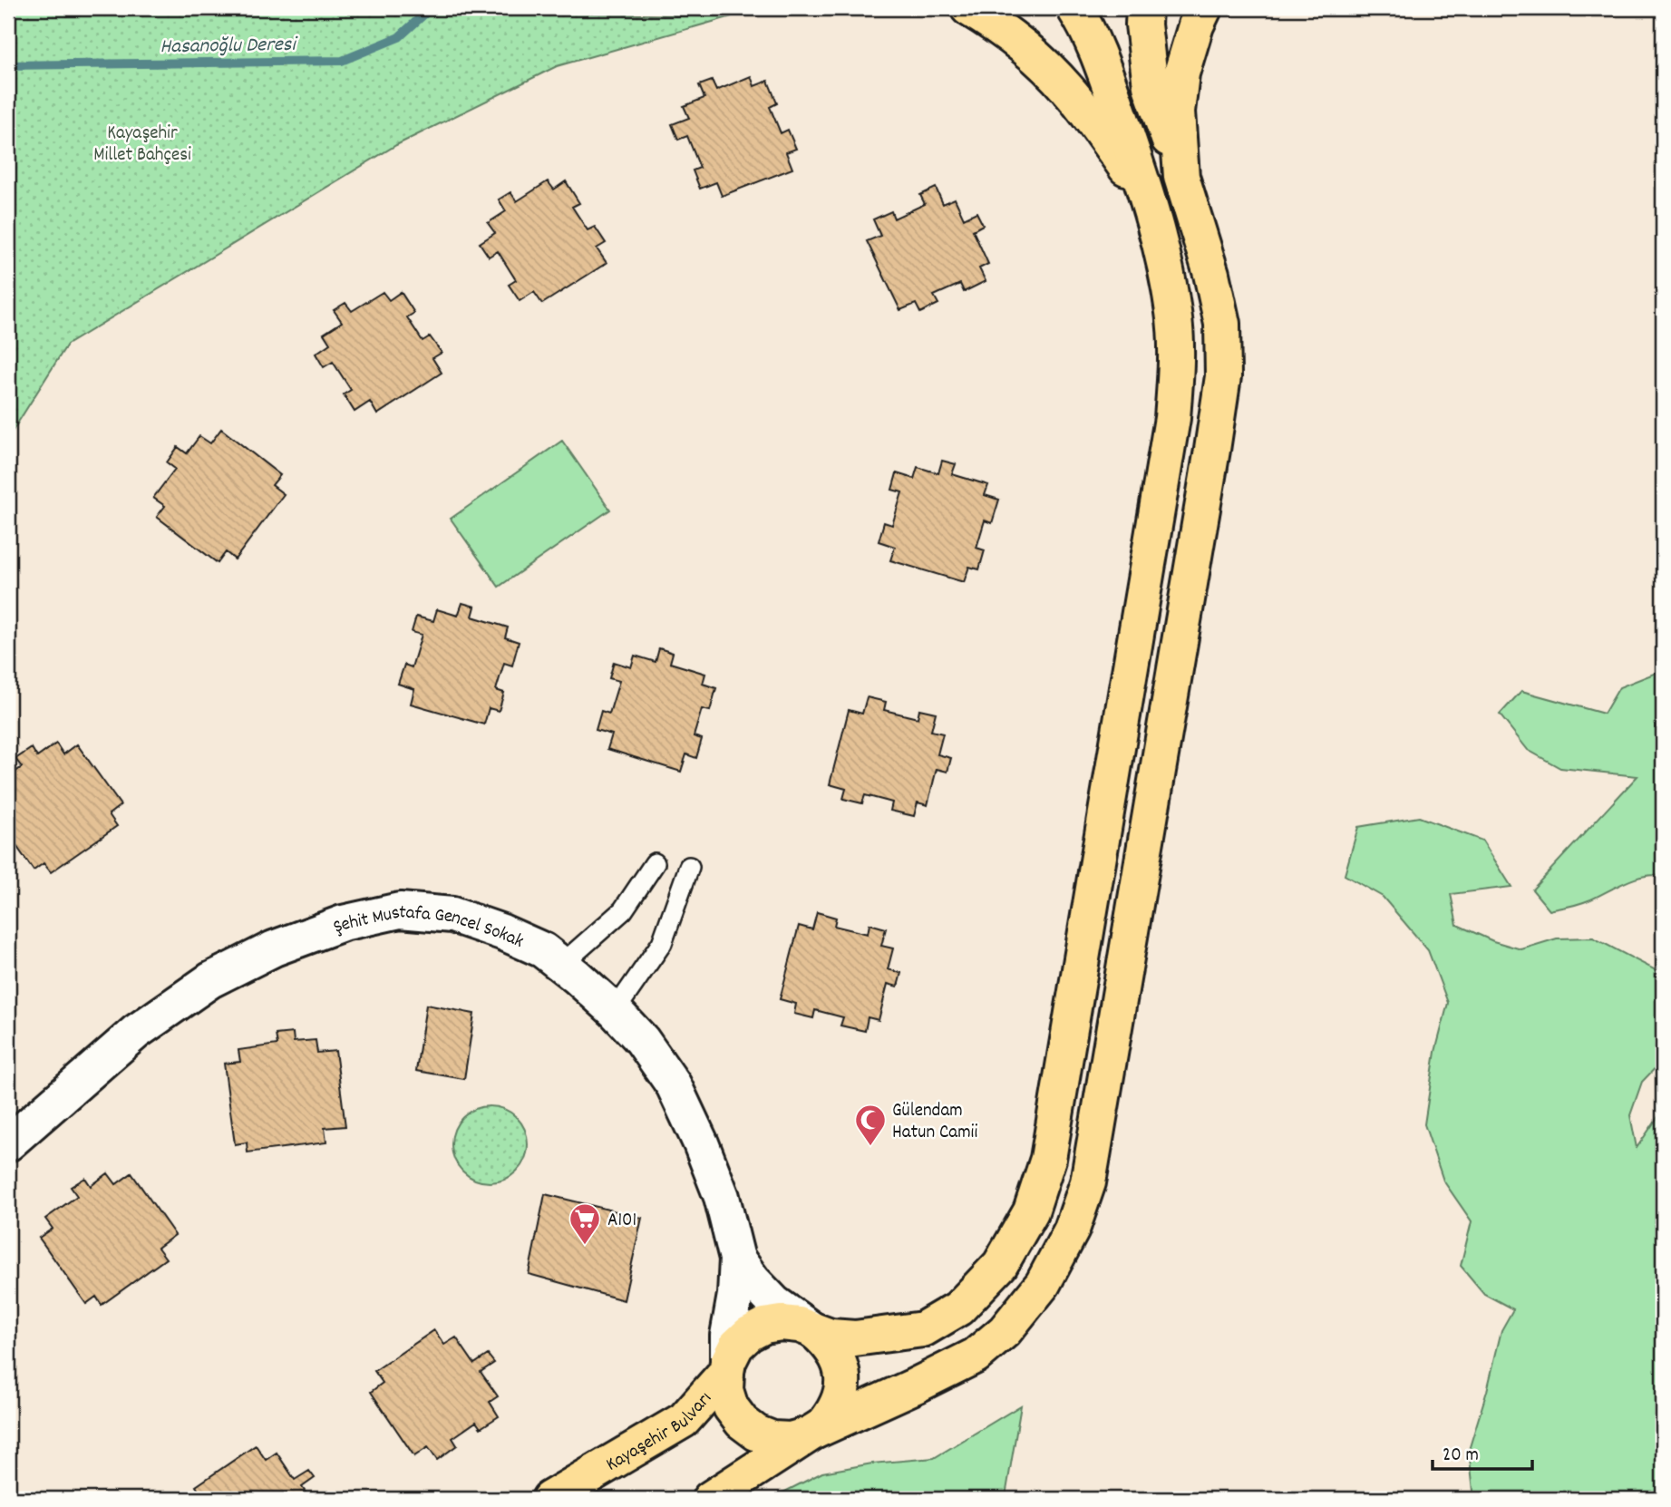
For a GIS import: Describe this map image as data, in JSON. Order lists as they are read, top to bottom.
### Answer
{
  "streets": {
    "main road": ["Kayaşehir Bulvarı"],
    "street": ["Şehit Mustafa Gencel Sokak"]
  },
  "water": ["Hasanoğlu Deresi"],
  "parks": ["Kayaşehir Millet Bahçesi"],
  "places": {
    "mosque": ["Gülendam Hatun Camii"],
    "supermarket": ["A101"]
  },
  "scale_bar": "20 m"
}
